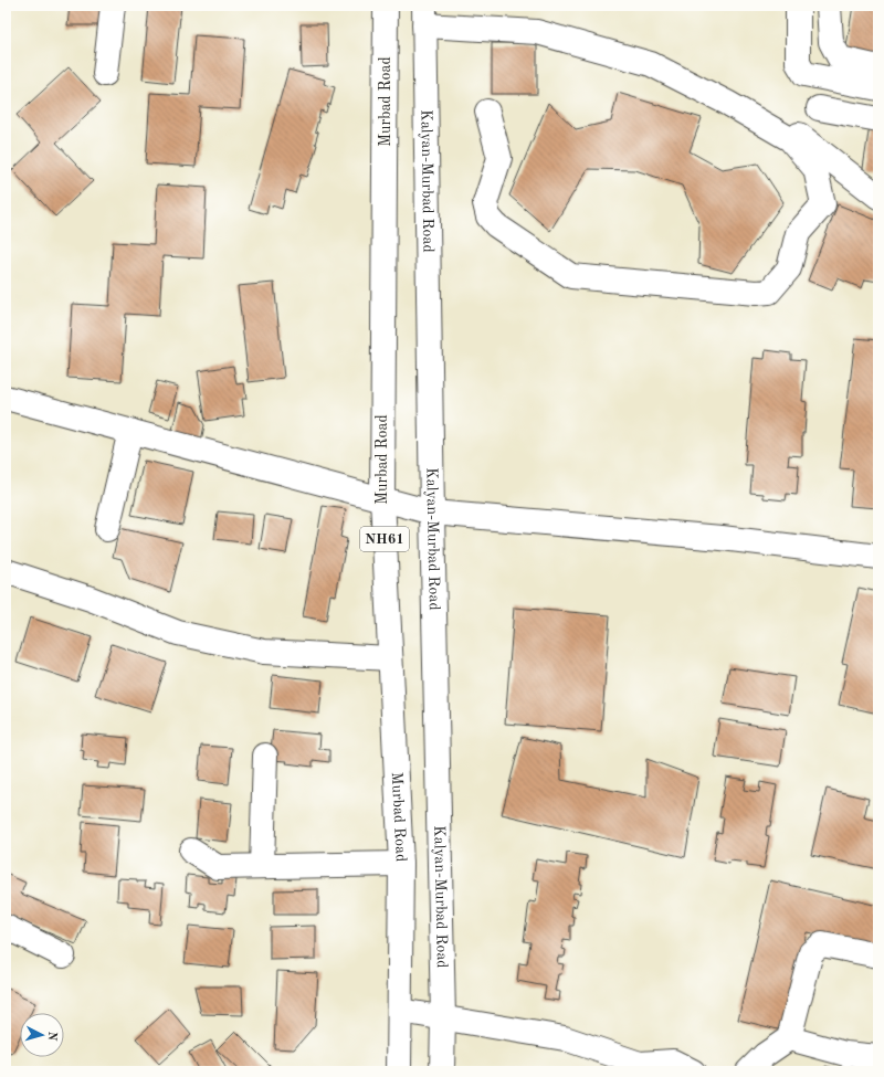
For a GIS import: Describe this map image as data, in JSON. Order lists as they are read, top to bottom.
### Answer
{
  "streets": {
    "main road": ["Murbad Road", "Kalyan-Murbad Road", "NH61"]
  },
  "north": "right"
}
